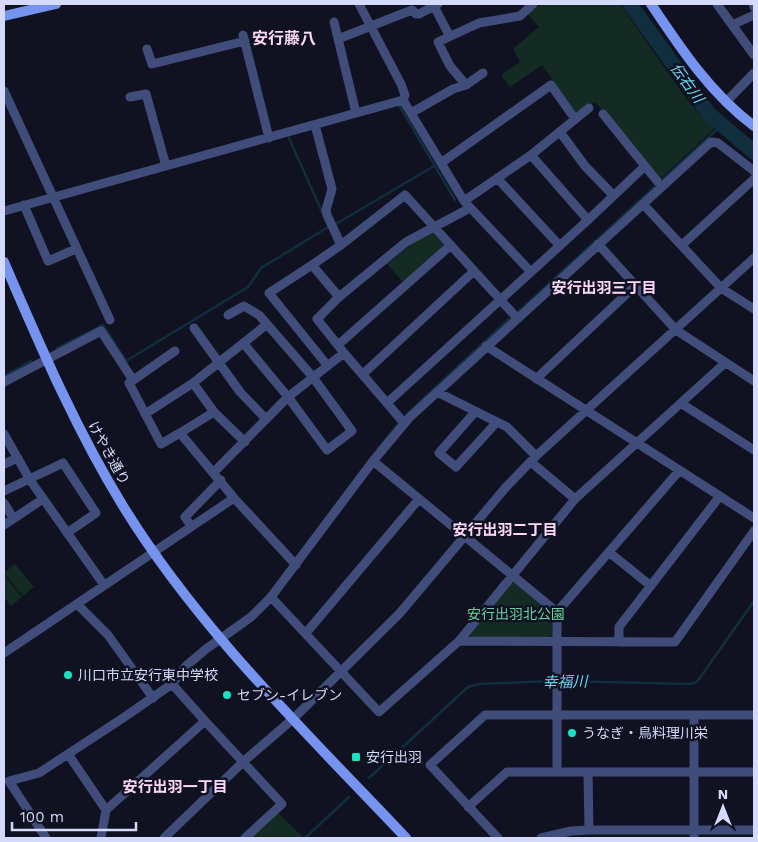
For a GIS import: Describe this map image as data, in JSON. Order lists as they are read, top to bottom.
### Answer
{
  "streets": {
    "street": ["けやき通り"]
  },
  "districts": [
    "安行藤八",
    "安行出羽三丁目",
    "安行出羽二丁目",
    "安行出羽一丁目"
  ],
  "water": ["伝右川", "幸福川"],
  "parks": ["安行出羽北公園"],
  "places": {
    "other": ["川口市立安行東中学校", "セブン-イレブン", "うなぎ・鳥料理川栄"],
    "transit": ["安行出羽"]
  },
  "scale_bar": "100 m",
  "north": "top"
}
